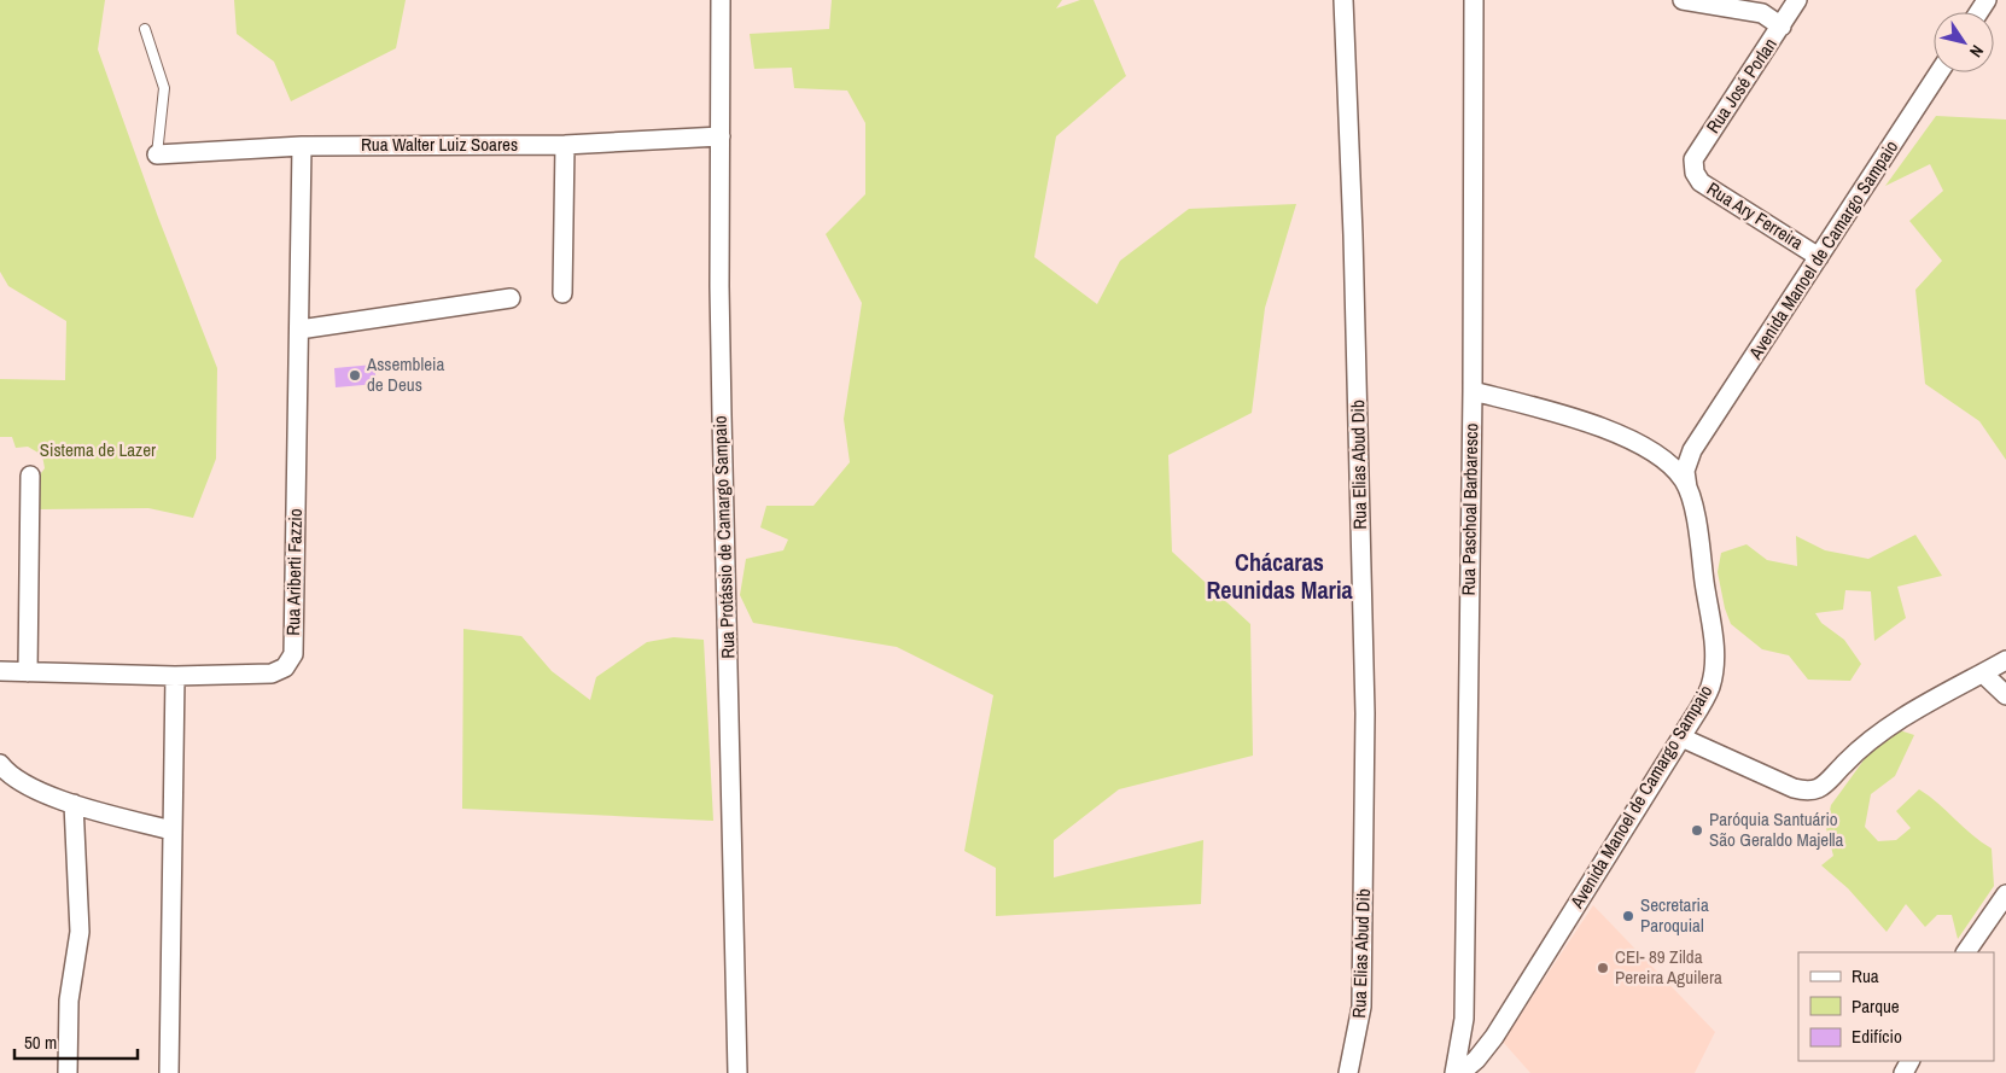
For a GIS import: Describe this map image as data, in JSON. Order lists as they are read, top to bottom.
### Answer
{
  "streets": {
    "street": [
      "Rua José Porlan",
      "Rua Walter Luiz Soares",
      "Rua Ary Ferreira",
      "Avenida Manoel de Camargo Sampaio",
      "Rua Elias Abud Dib",
      "Rua Paschoal Barbaresco",
      "Rua Protássio de Camargo Sampaio",
      "Rua Ariberti Fazzio"
    ]
  },
  "crossings": [
    ["Rua José Porlan", "Rua Ary Ferreira"],
    ["Rua Walter Luiz Soares", "Rua Protássio de Camargo Sampaio"],
    ["Rua Walter Luiz Soares", "Rua Ariberti Fazzio"],
    ["Rua Ary Ferreira", "Avenida Manoel de Camargo Sampaio"]
  ],
  "districts": ["Chácaras Reunidas Maria"],
  "parks": ["Sistema de Lazer"],
  "places": [
    "Assembleia de Deus",
    "Paróquia Santuário São Geraldo Majella",
    "Secretaria Paroquial",
    "CEI- 89 Zilda Pereira Aguilera"
  ],
  "legend": ["Rua", "Parque", "Edifício"],
  "scale_bar": "50 m",
  "north": "bottom right"
}
